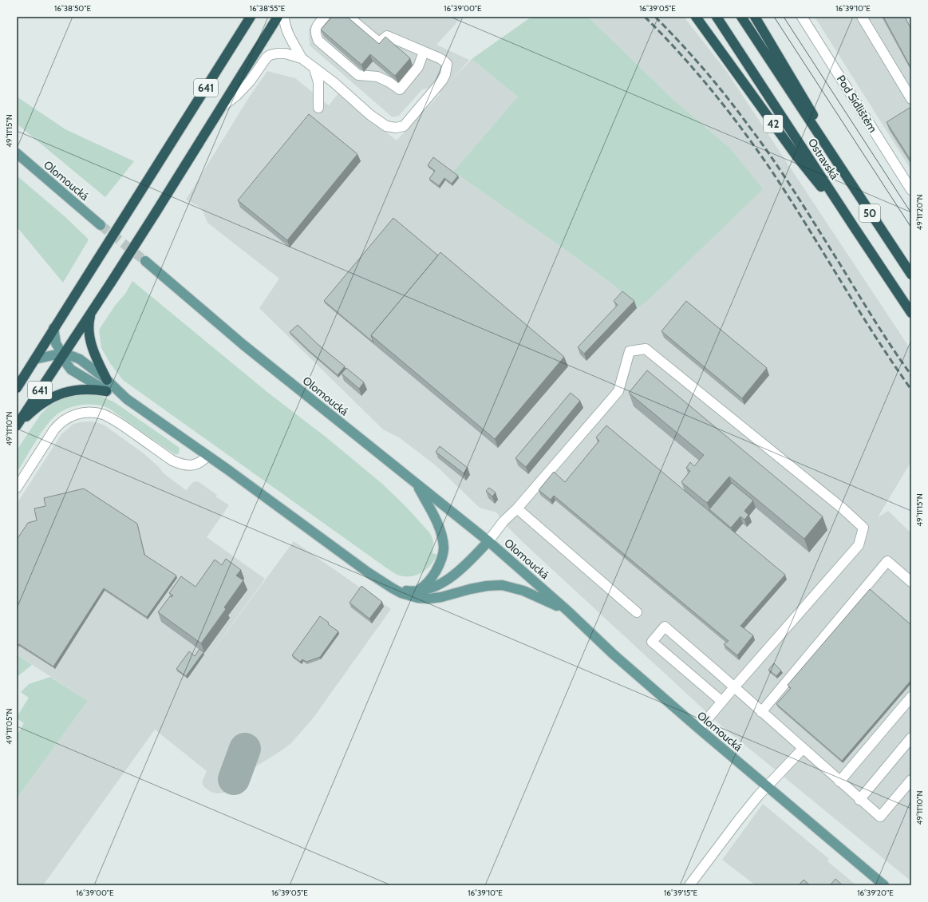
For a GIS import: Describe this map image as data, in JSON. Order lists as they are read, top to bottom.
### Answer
{
  "streets": {
    "highway": [
      "641",
      "42",
      "Ostravská",
      "50"
    ],
    "main road": ["Olomoucká"],
    "street": ["Pod Sídlištěm"]
  },
  "crossings": [
    ["42", "Ostravská"]
  ],
  "coordinates": [
    "16°38'50\"E",
    "16°38'55\"E",
    "16°39'00\"E",
    "16°39'05\"E",
    "16°39'10\"E",
    "49°11'15\"N",
    "49°11'20\"N",
    "49°11'10\"N",
    "49°11'05\"N",
    "16°39'15\"E",
    "16°39'20\"E"
  ]
}
